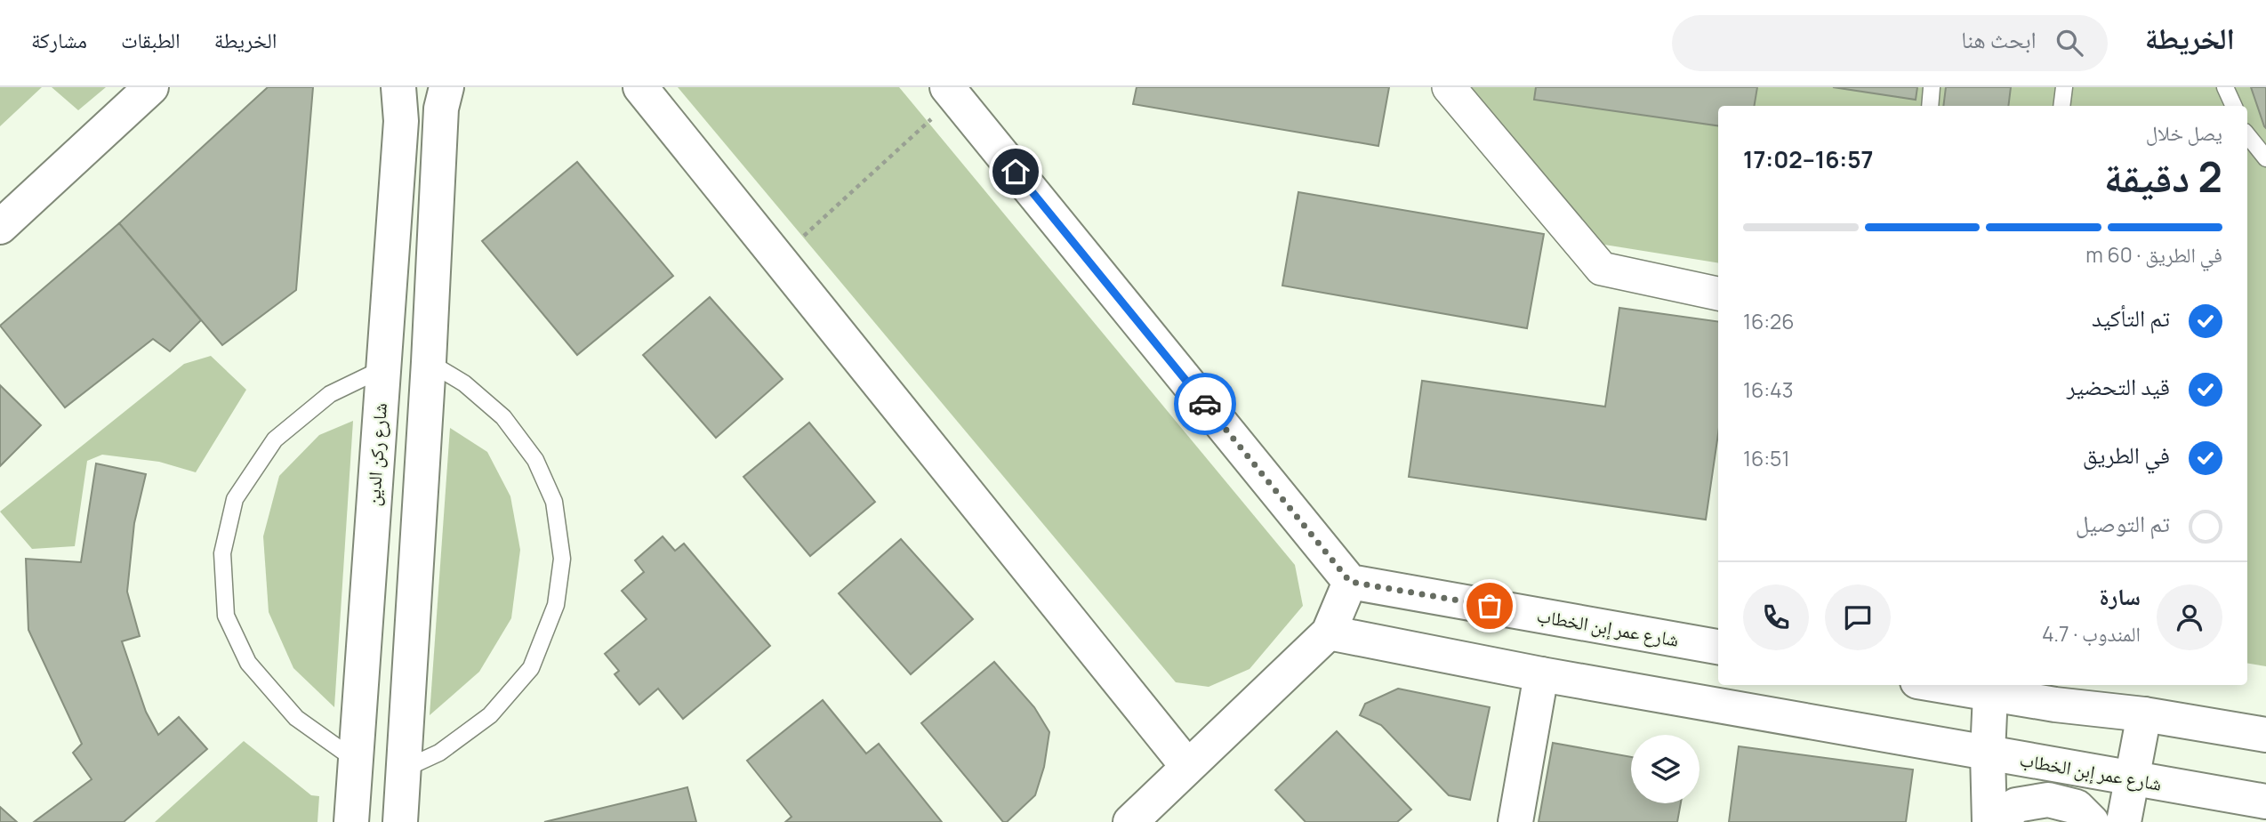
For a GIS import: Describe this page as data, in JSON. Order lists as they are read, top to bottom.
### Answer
{
  "streets": {
    "main road": ["شارع ركن الدين", "شارع عمر إبن الخطاب"]
  },
  "page": {
    "header": "الخريطة",
    "search": "ابحث هنا",
    "nav": ["الخريطة", "الطبقات", "مشاركة"],
    "heading": ["2 دقيقة", "يصل خلال", "16:57–17:02"],
    "panel": ["سارة", "المندوب · 4.7"],
    "bar": "في الطريق · 60 m",
    "list": [
      ["تم التأكيد", "16:26"],
      ["قيد التحضير", "16:43"],
      ["في الطريق", "16:51"],
      "تم التوصيل"
    ]
  }
}
